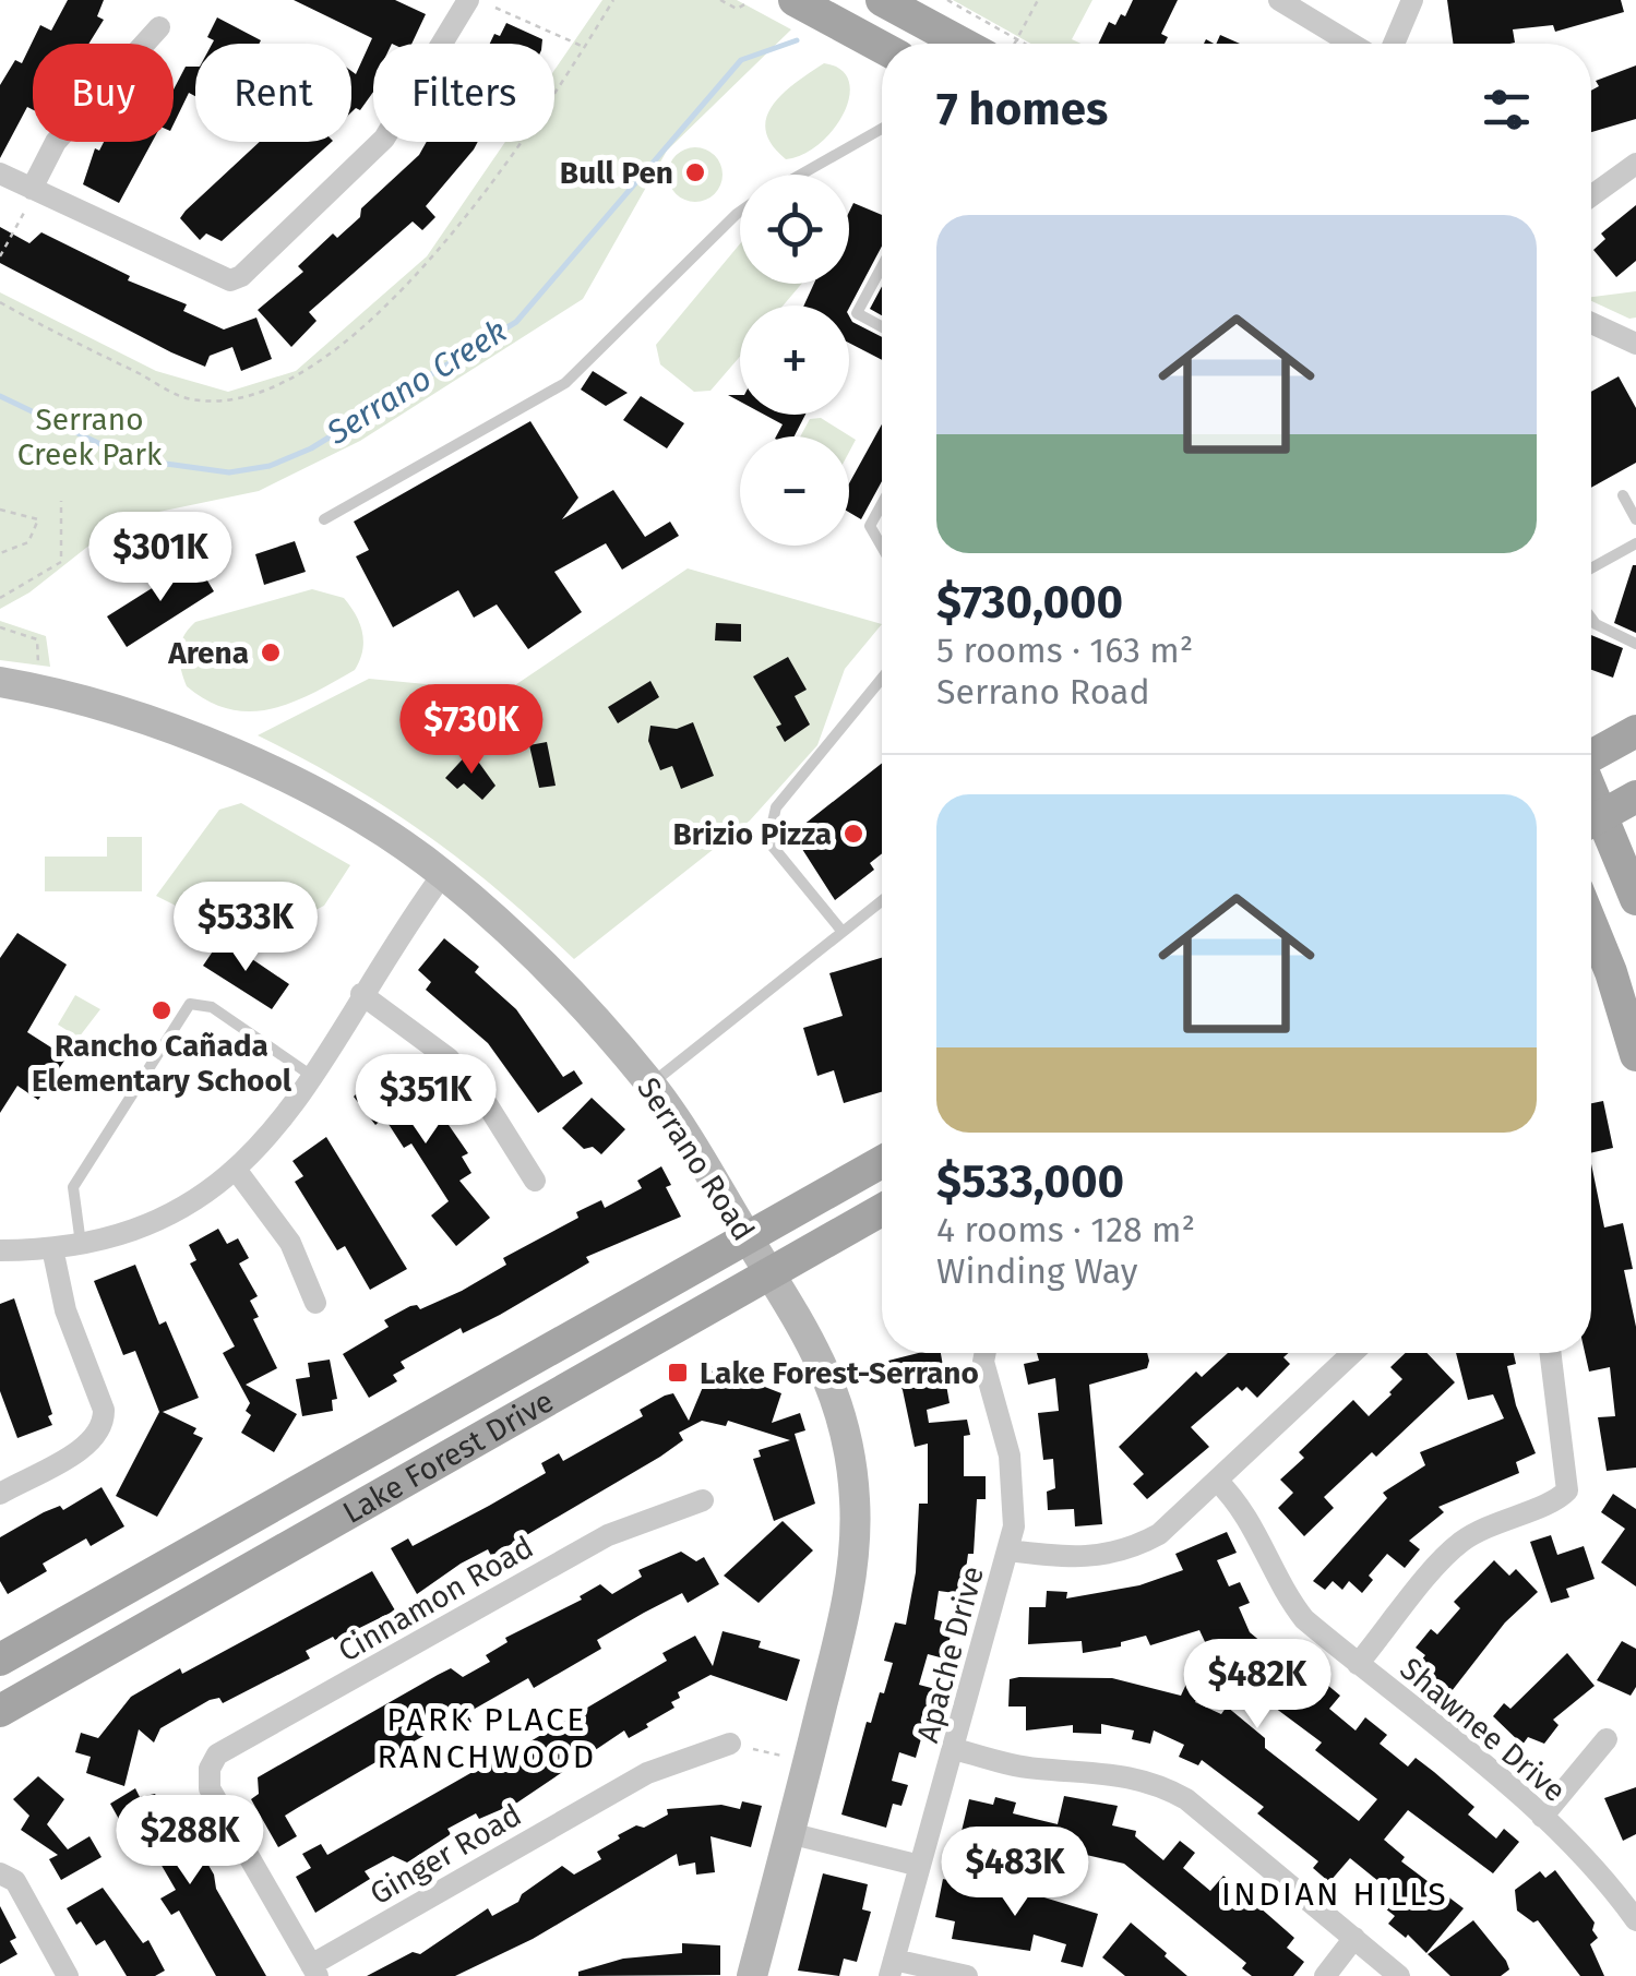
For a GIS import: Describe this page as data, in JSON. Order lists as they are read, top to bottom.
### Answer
{
  "streets": {
    "main road": ["Lake Forest Drive"],
    "street": [
      "Serrano Road",
      "Cinnamon Road",
      "Apache Drive",
      "Shawnee Drive",
      "Ginger Road"
    ]
  },
  "crossings": [
    ["Serrano Road", "Lake Forest Drive"],
    ["Cinnamon Road", "Ginger Road"]
  ],
  "districts": ["PARK PLACE RANCHWOOD", "INDIAN HILLS"],
  "water": ["Serrano Creek"],
  "parks": ["Serrano Creek Park"],
  "places": {
    "other": [
      "Bull Pen",
      "Arena",
      "Brizio Pizza",
      "Rancho Cañada Elementary School"
    ],
    "transit": ["Lake Forest-Serrano"]
  },
  "page": {
    "chip": ["Buy", "Rent", "Filters"],
    "heading": "7 homes",
    "map_buttons": ["+", "−"],
    "list": [
      {
        "name": "$730,000",
        "note": "5 rooms · 163 m² · Serrano Road"
      },
      {
        "name": "$533,000",
        "note": "4 rooms · 128 m² · Winding Way"
      }
    ],
    "price": [
      "$301K",
      "$730K",
      "$533K",
      "$351K",
      "$482K",
      "$288K",
      "$483K"
    ]
  }
}
